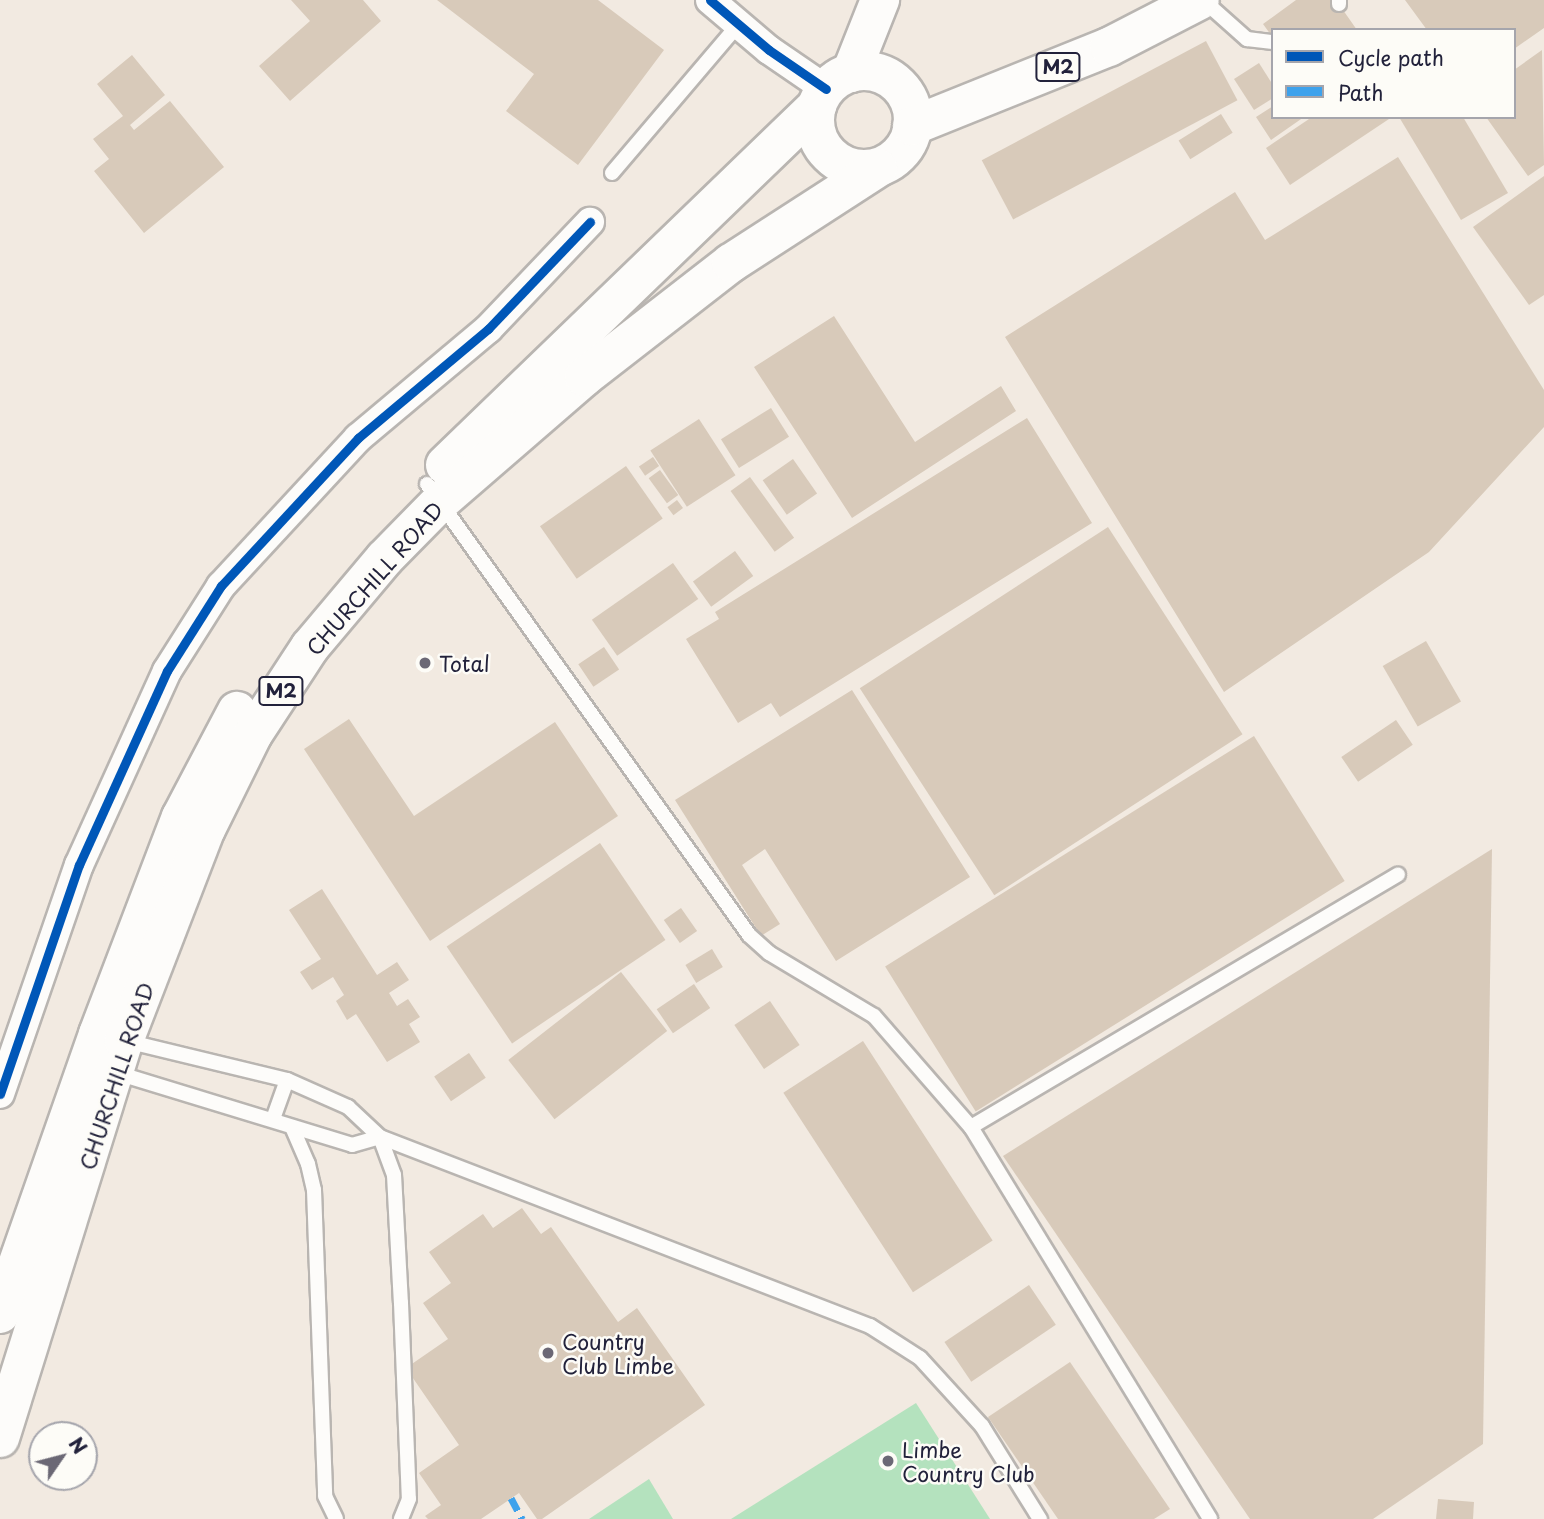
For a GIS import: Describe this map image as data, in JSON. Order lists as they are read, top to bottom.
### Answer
{
  "streets": {
    "highway": ["M2", "CHURCHILL ROAD"]
  },
  "crossings": [
    ["M2", "CHURCHILL ROAD"]
  ],
  "places": ["Total", "Country Club Limbe", "Limbe Country Club"],
  "legend": ["Cycle path", "Path"],
  "north": "top right"
}
